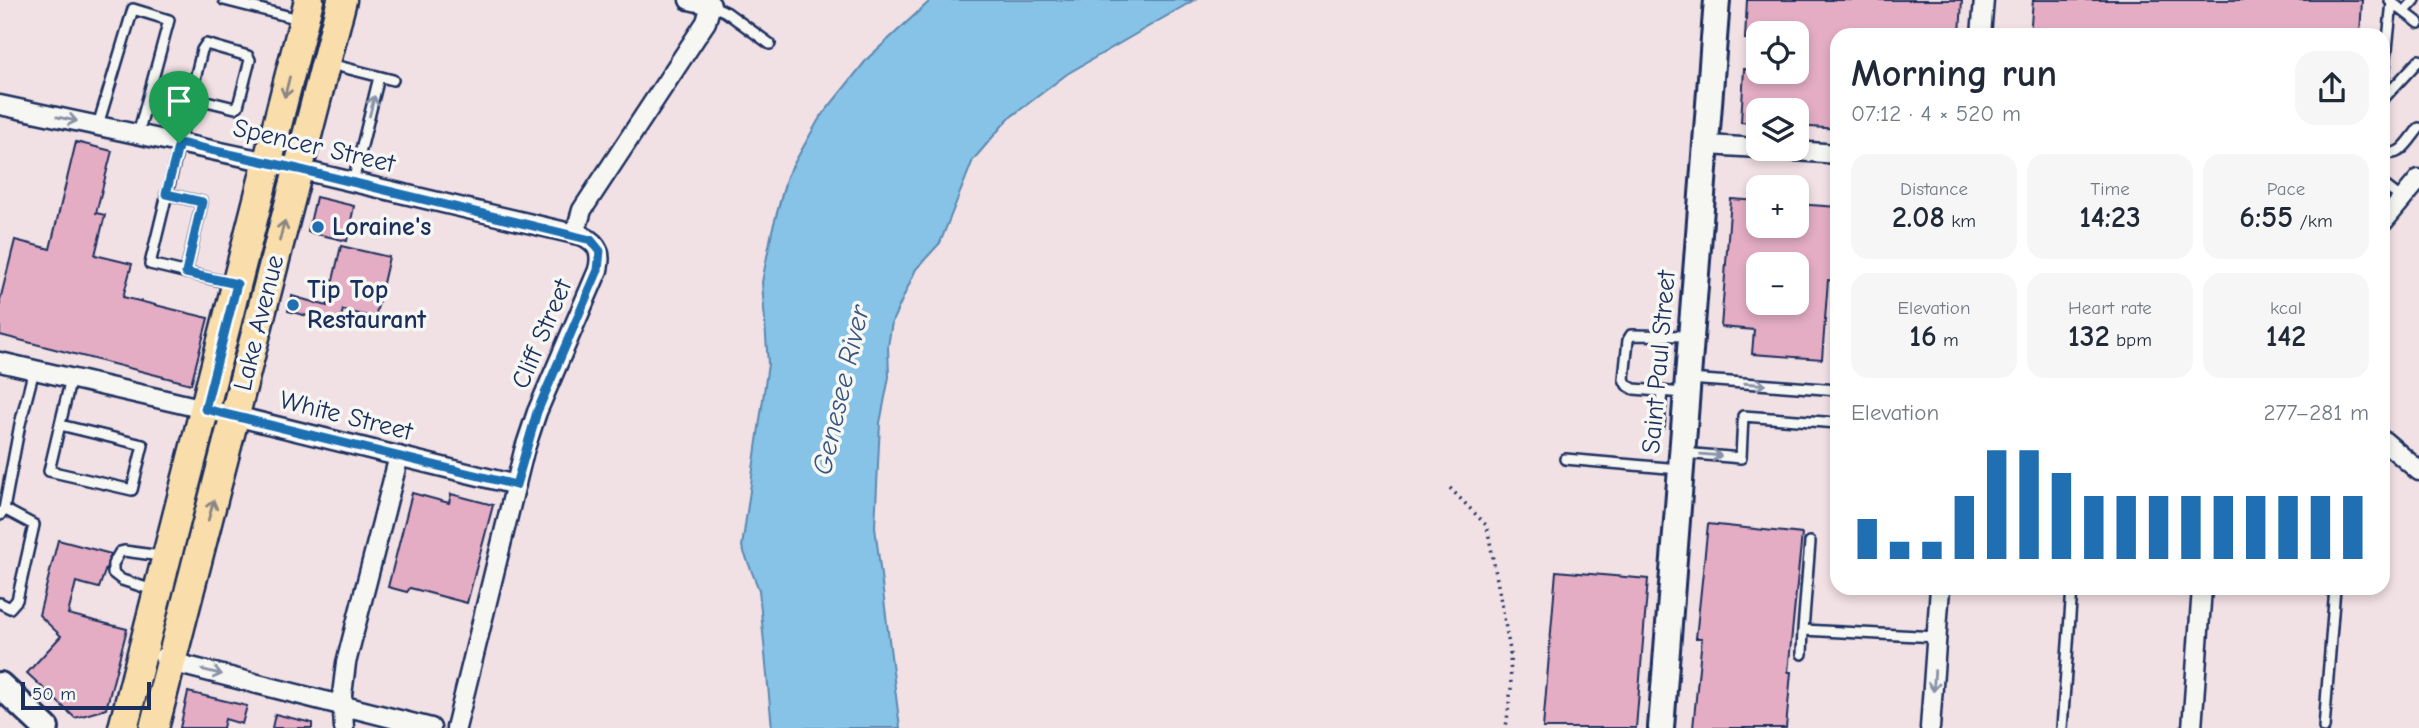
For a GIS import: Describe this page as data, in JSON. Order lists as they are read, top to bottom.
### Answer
{
  "streets": {
    "main road": ["Lake Avenue", "Saint Paul Street"],
    "street": ["Spencer Street", "Cliff Street", "White Street"]
  },
  "crossings": [
    ["Spencer Street", "Lake Avenue"],
    ["Spencer Street", "Cliff Street"],
    ["Lake Avenue", "White Street"],
    ["Cliff Street", "White Street"]
  ],
  "water": ["Genesee River"],
  "places": ["Loraine's", "Tip Top Restaurant"],
  "scale_bar": "50 m",
  "page": {
    "map_buttons": ["+", "−"],
    "heading": ["Morning run", "07:12 · 4 × 520 m"],
    "stats": [
      ["Distance", "2.08 km"],
      ["Time", "14:23"],
      ["Pace", "6:55 /km"],
      ["Elevation", "16 m"],
      ["Heart rate", "132 bpm"],
      ["kcal", "142"]
    ],
    "chart": ["Elevation", "277–281 m"],
    "scale": "50 m"
  }
}
